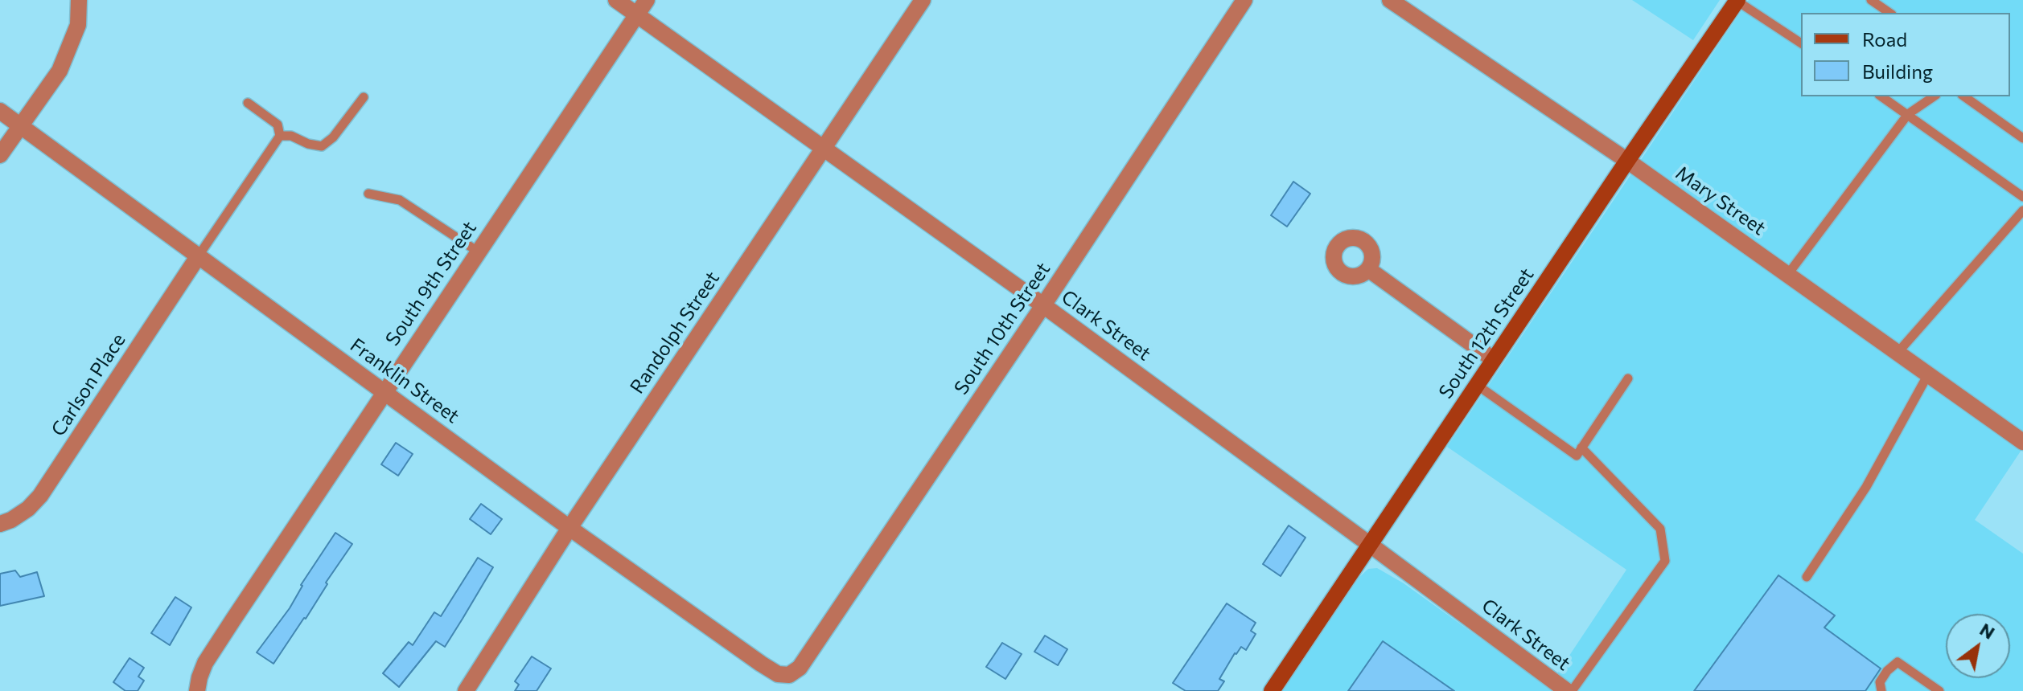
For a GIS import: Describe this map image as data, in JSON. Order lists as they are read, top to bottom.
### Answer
{
  "streets": {
    "street": [
      "Mary Street",
      "South 9th Street",
      "Clark Street",
      "South 10th Street",
      "Randolph Street",
      "South 12th Street",
      "Franklin Street",
      "Carlson Place"
    ]
  },
  "crossings": [
    ["Mary Street", "South 12th Street"],
    ["South 9th Street", "Clark Street"],
    ["South 9th Street", "Franklin Street"],
    ["Clark Street", "South 10th Street"],
    ["Clark Street", "Randolph Street"],
    ["Clark Street", "South 12th Street"],
    ["South 10th Street", "Franklin Street"],
    ["Randolph Street", "Franklin Street"],
    ["Franklin Street", "Carlson Place"]
  ],
  "legend": ["Road", "Building"],
  "north": "top right"
}
